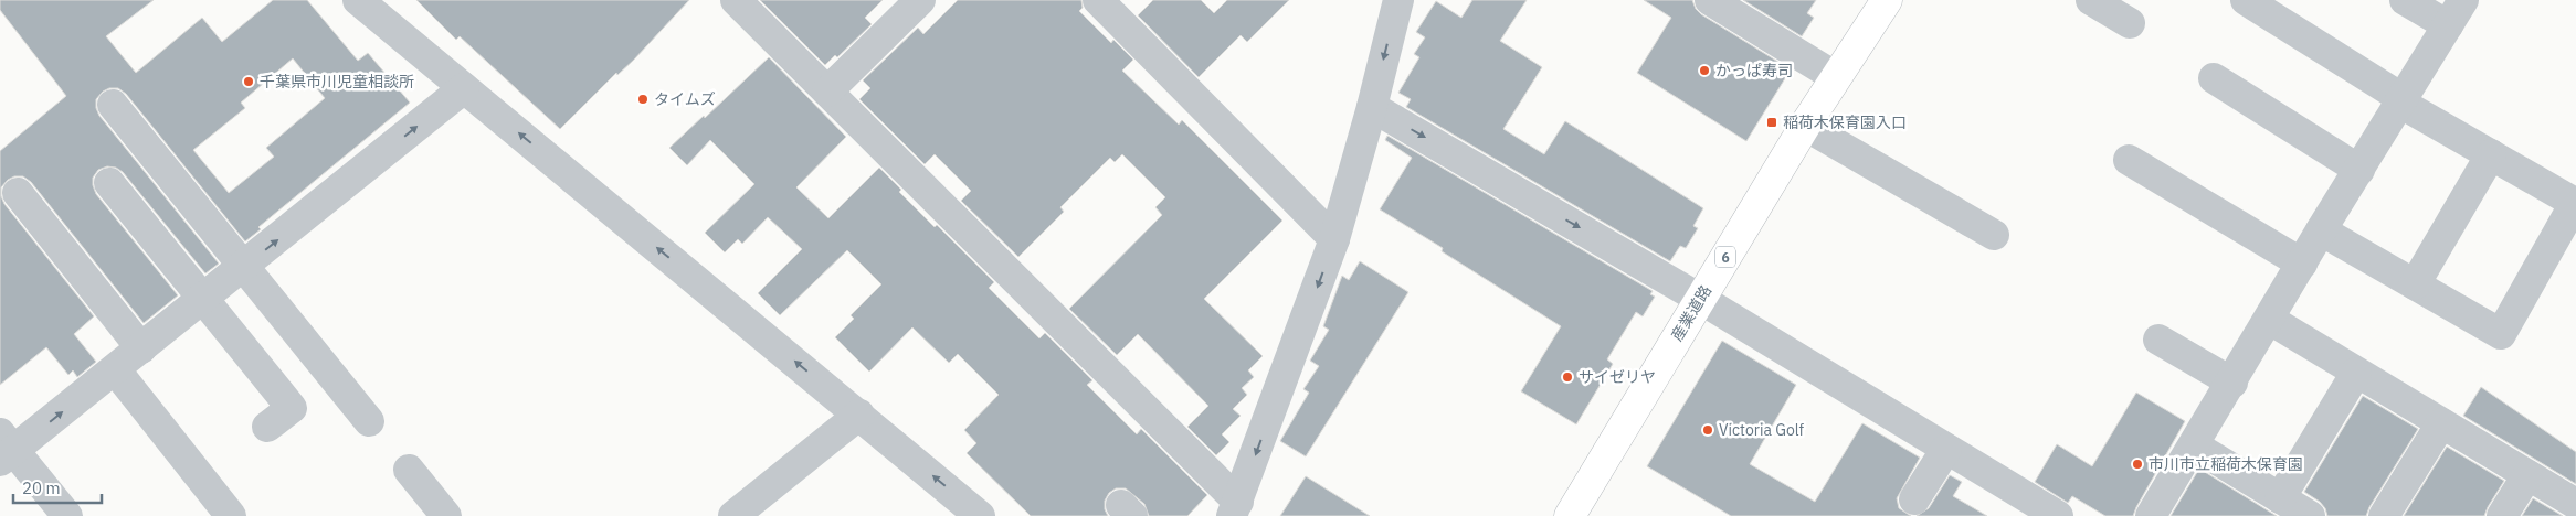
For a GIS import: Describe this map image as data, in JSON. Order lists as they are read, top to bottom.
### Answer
{
  "streets": {
    "main road": ["6", "産業道路"]
  },
  "places": {
    "other": [
      "かっぱ寿司",
      "千葉県市川児童相談所",
      "タイムズ",
      "サイゼリヤ",
      "Victoria Golf",
      "市川市立稲荷木保育園"
    ],
    "transit": ["稲荷木保育園入口"]
  },
  "scale_bar": "20 m"
}
